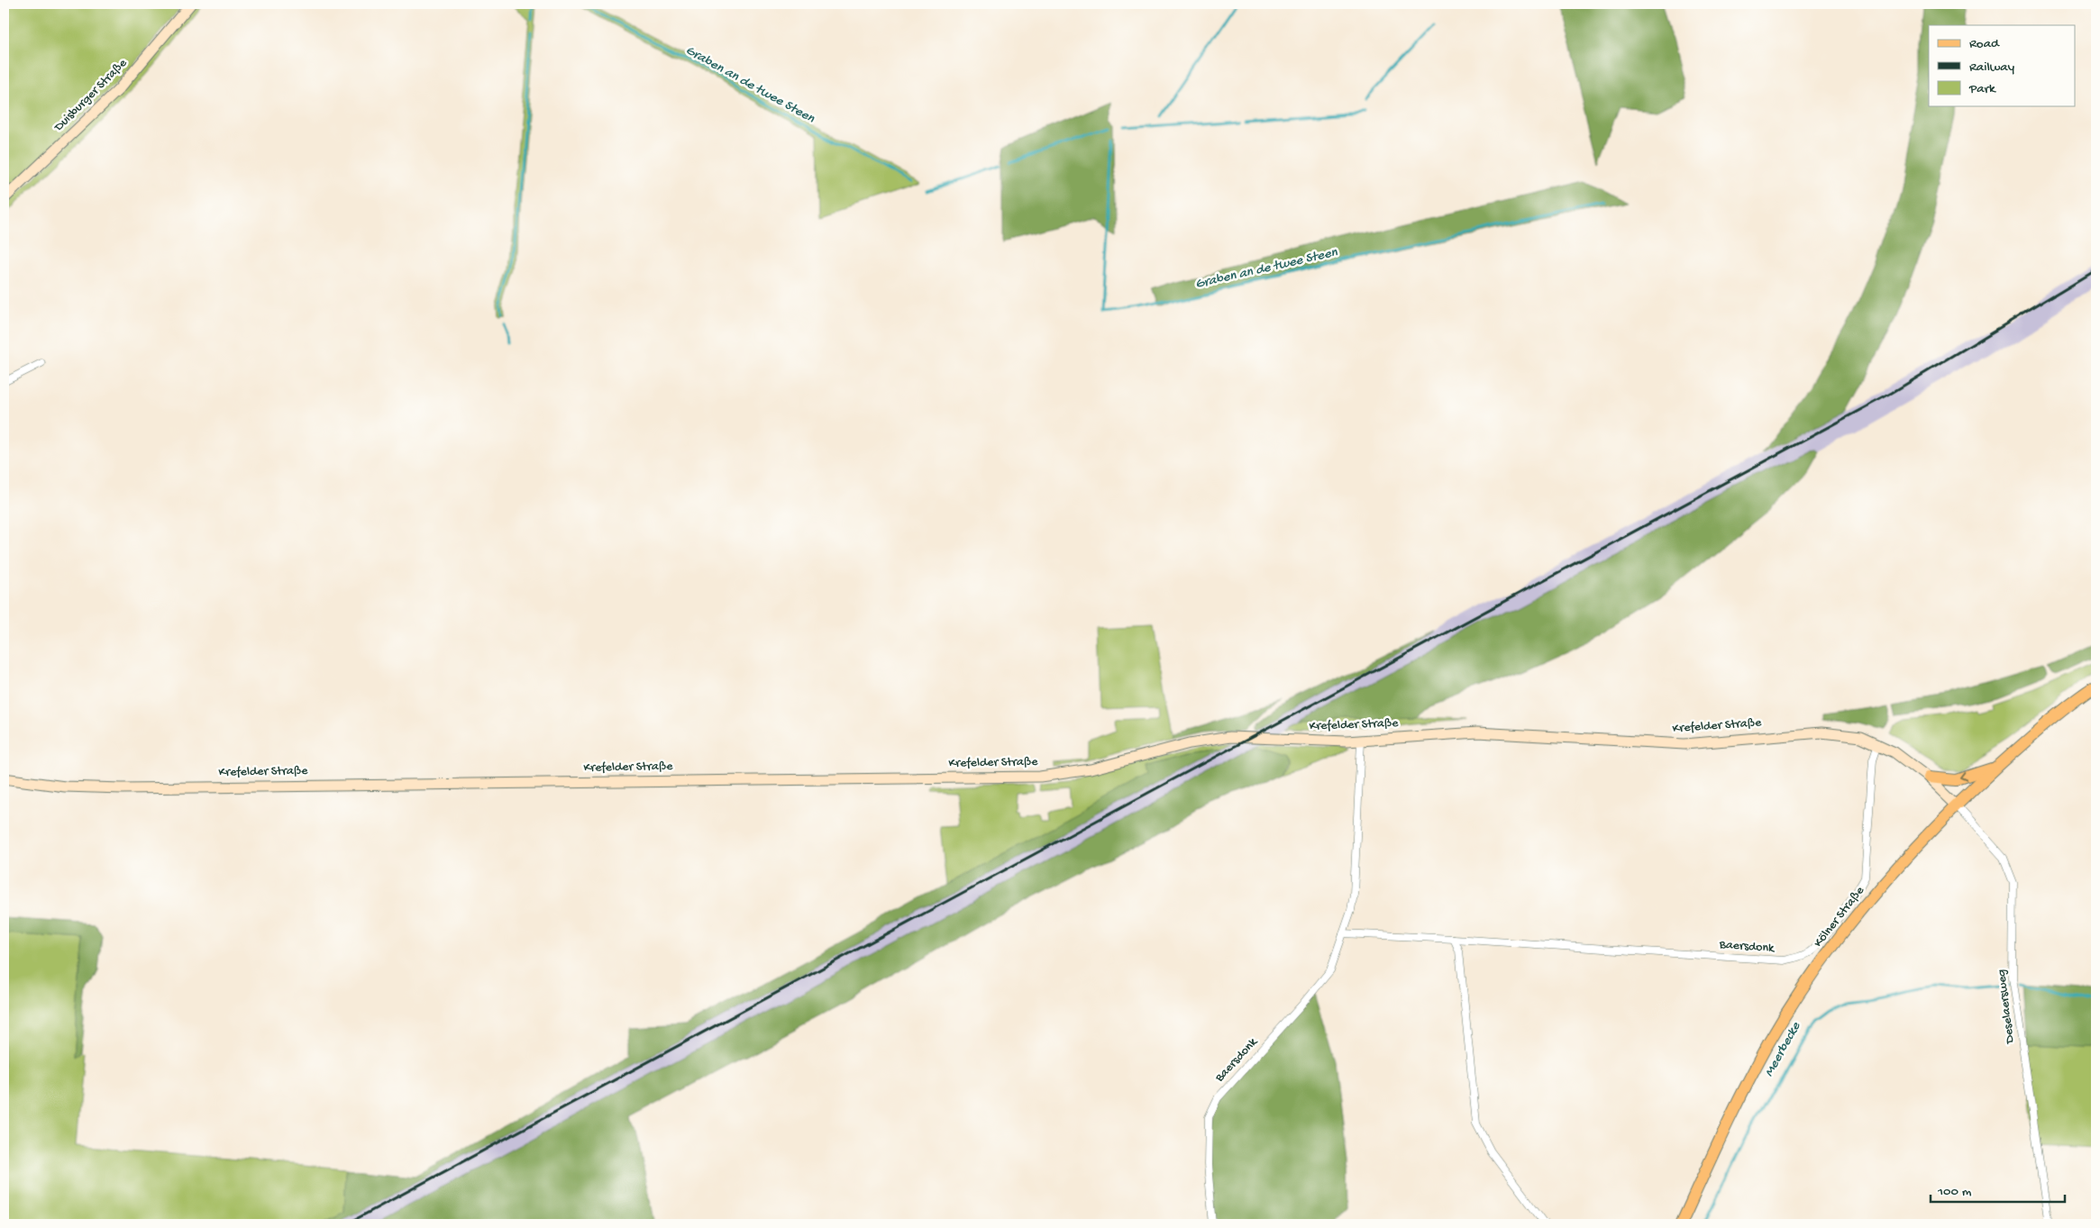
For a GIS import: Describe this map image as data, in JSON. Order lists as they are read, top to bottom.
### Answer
{
  "streets": {
    "main road": ["Duisburger Straße", "Krefelder Straße", "Kölner Straße"],
    "street": ["Baersdonk", "Deselaersweg"]
  },
  "crossings": [
    ["Krefelder Straße", "Kölner Straße"],
    ["Krefelder Straße", "Baersdonk"],
    ["Krefelder Straße", "Deselaersweg"],
    ["Kölner Straße", "Deselaersweg"]
  ],
  "water": ["Graben an de twee Steen", "Meerbecke"],
  "legend": ["Road", "Railway", "Park"],
  "scale_bar": "100 m"
}
